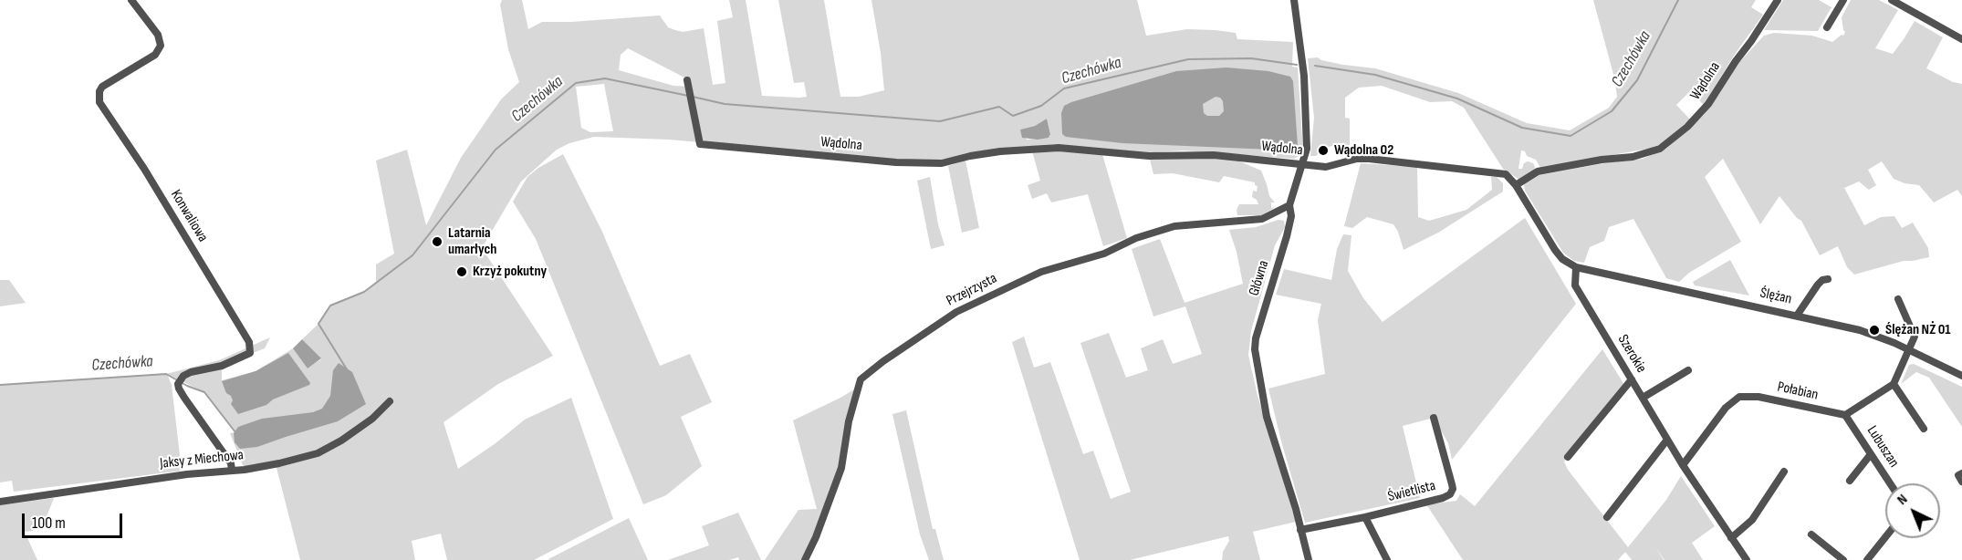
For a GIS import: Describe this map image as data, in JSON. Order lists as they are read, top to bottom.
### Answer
{
  "streets": {
    "street": [
      "Wądolna",
      "Konwaliowa",
      "Główna",
      "Przejrzysta",
      "Ślężan",
      "Szerokie",
      "Połabian",
      "Lubuszan",
      "Jaksy z Miechowa",
      "Świetlista"
    ]
  },
  "crossings": [
    ["Wądolna", "Główna"],
    ["Konwaliowa", "Jaksy z Miechowa"],
    ["Główna", "Przejrzysta"],
    ["Główna", "Świetlista"],
    ["Ślężan", "Szerokie"],
    ["Szerokie", "Połabian"],
    ["Połabian", "Lubuszan"]
  ],
  "water": ["Czechówka"],
  "places": [
    "Wądolna 02",
    "Latarnia umarłych",
    "Krzyż pokutny",
    "Ślężan NŻ 01"
  ],
  "scale_bar": "100 m",
  "north": "top left"
}
